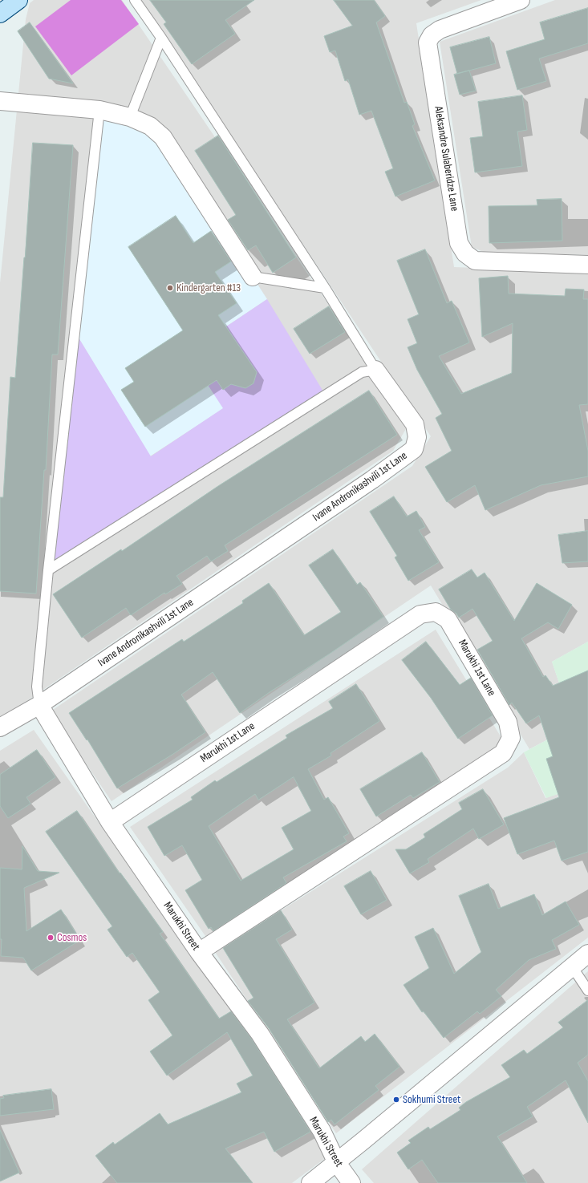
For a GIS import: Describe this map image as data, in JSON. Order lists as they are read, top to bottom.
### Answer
{
  "streets": {
    "street": [
      "Aleksandre Sulaberidze Lane",
      "Ivane Andronikashvili 1st Lane",
      "Marukhi 1st Lane",
      "Marukhi Street"
    ]
  },
  "crossings": [
    ["Ivane Andronikashvili 1st Lane", "Marukhi Street"],
    ["Marukhi 1st Lane", "Marukhi Street"]
  ],
  "places": ["Kindergarten #13", "Cosmos", "Sokhumi Street"]
}
